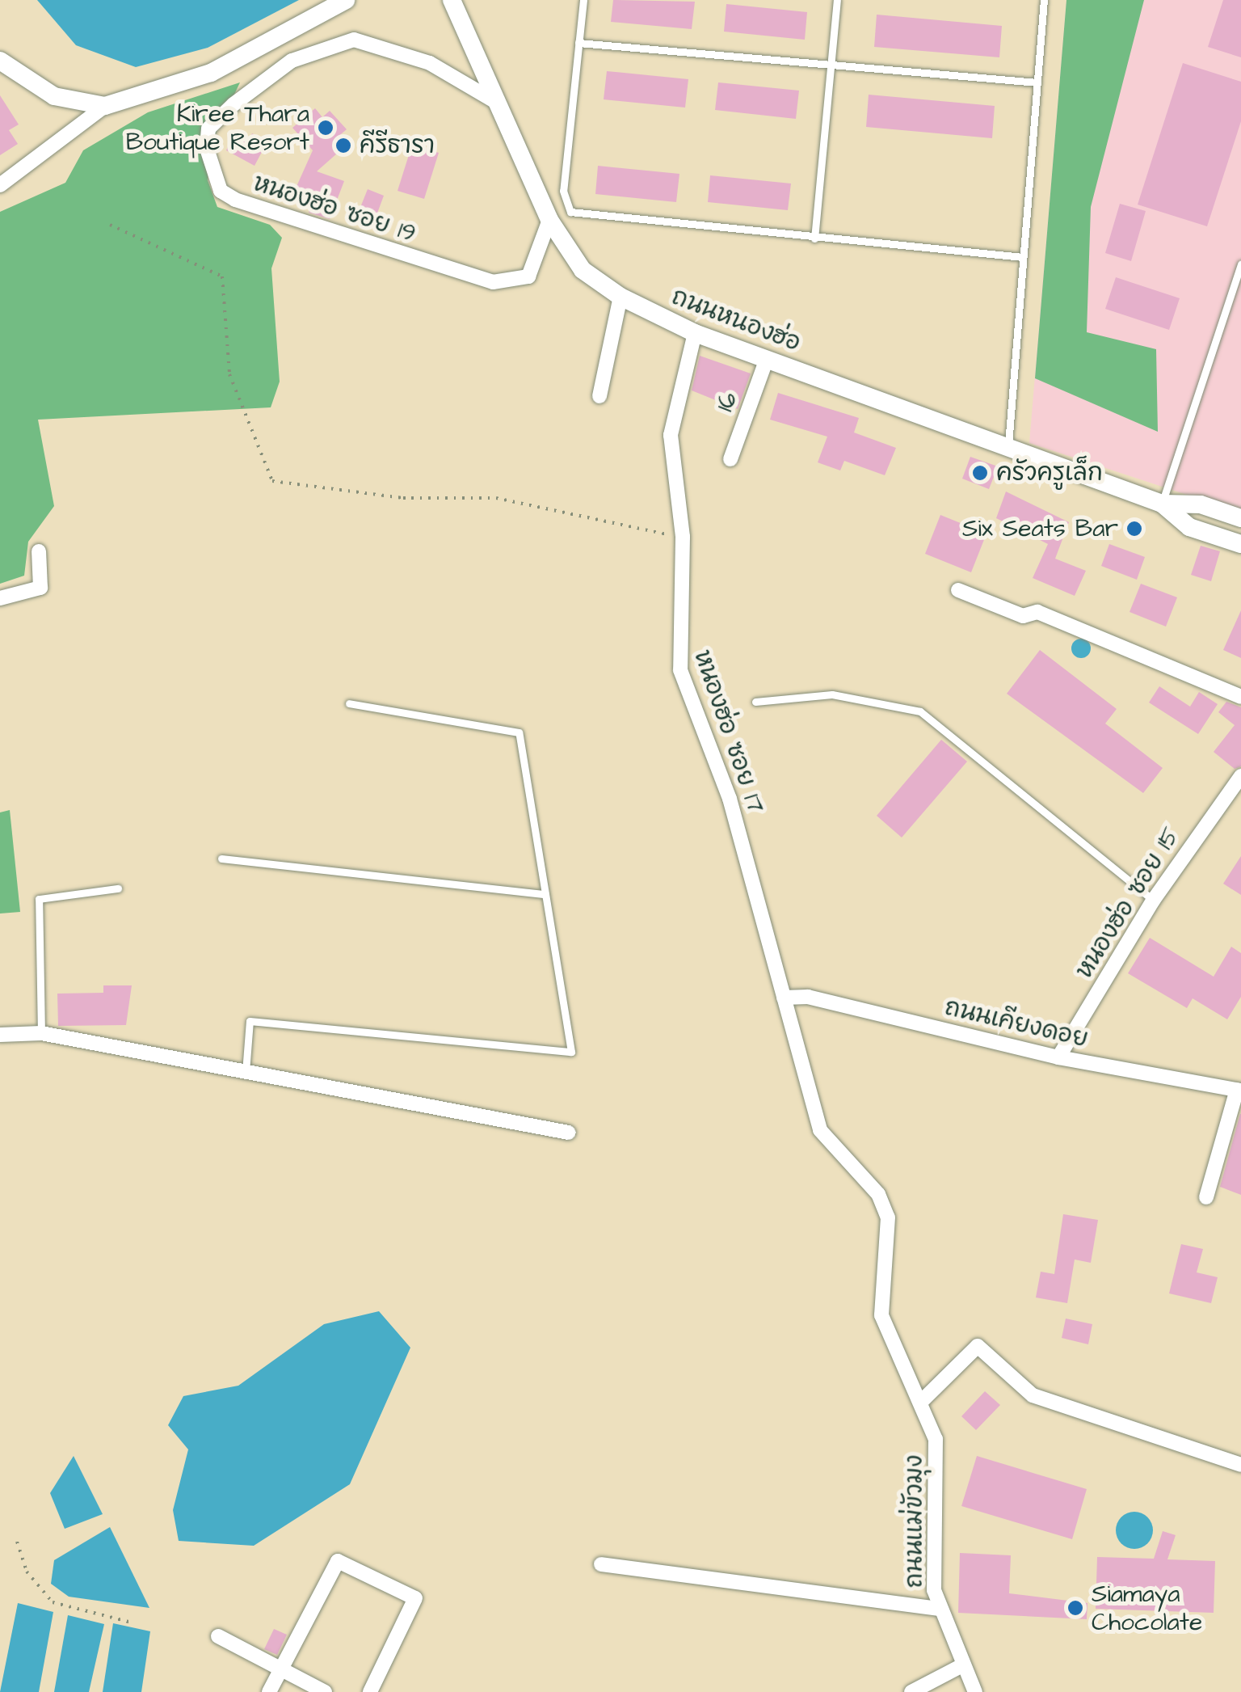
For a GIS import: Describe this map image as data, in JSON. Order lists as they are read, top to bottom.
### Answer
{
  "streets": {
    "street": [
      "หนองฮ่อ ซอย 19",
      "ถนนหนองฮ่อ",
      "16",
      "หนองฮ่อ ซอย 17",
      "หนองฮ่อ ซอย 15",
      "ถนนเคียงดอย",
      "ถนนแม่ขัวมุง"
    ]
  },
  "crossings": [
    ["หนองฮ่อ ซอย 19", "ถนนหนองฮ่อ"],
    ["ถนนหนองฮ่อ", "16"],
    ["ถนนหนองฮ่อ", "หนองฮ่อ ซอย 17"],
    ["หนองฮ่อ ซอย 17", "ถนนเคียงดอย"],
    ["หนองฮ่อ ซอย 17", "ถนนแม่ขัวมุง"],
    ["หนองฮ่อ ซอย 15", "ถนนเคียงดอย"],
    ["ถนนเคียงดอย", "ถนนแม่ขัวมุง"]
  ],
  "places": [
    "Kiree Thara Boutique Resort",
    "คีรีธารา",
    "ครัวครูเล็ก",
    "Six Seats Bar",
    "Siamaya Chocolate"
  ]
}
